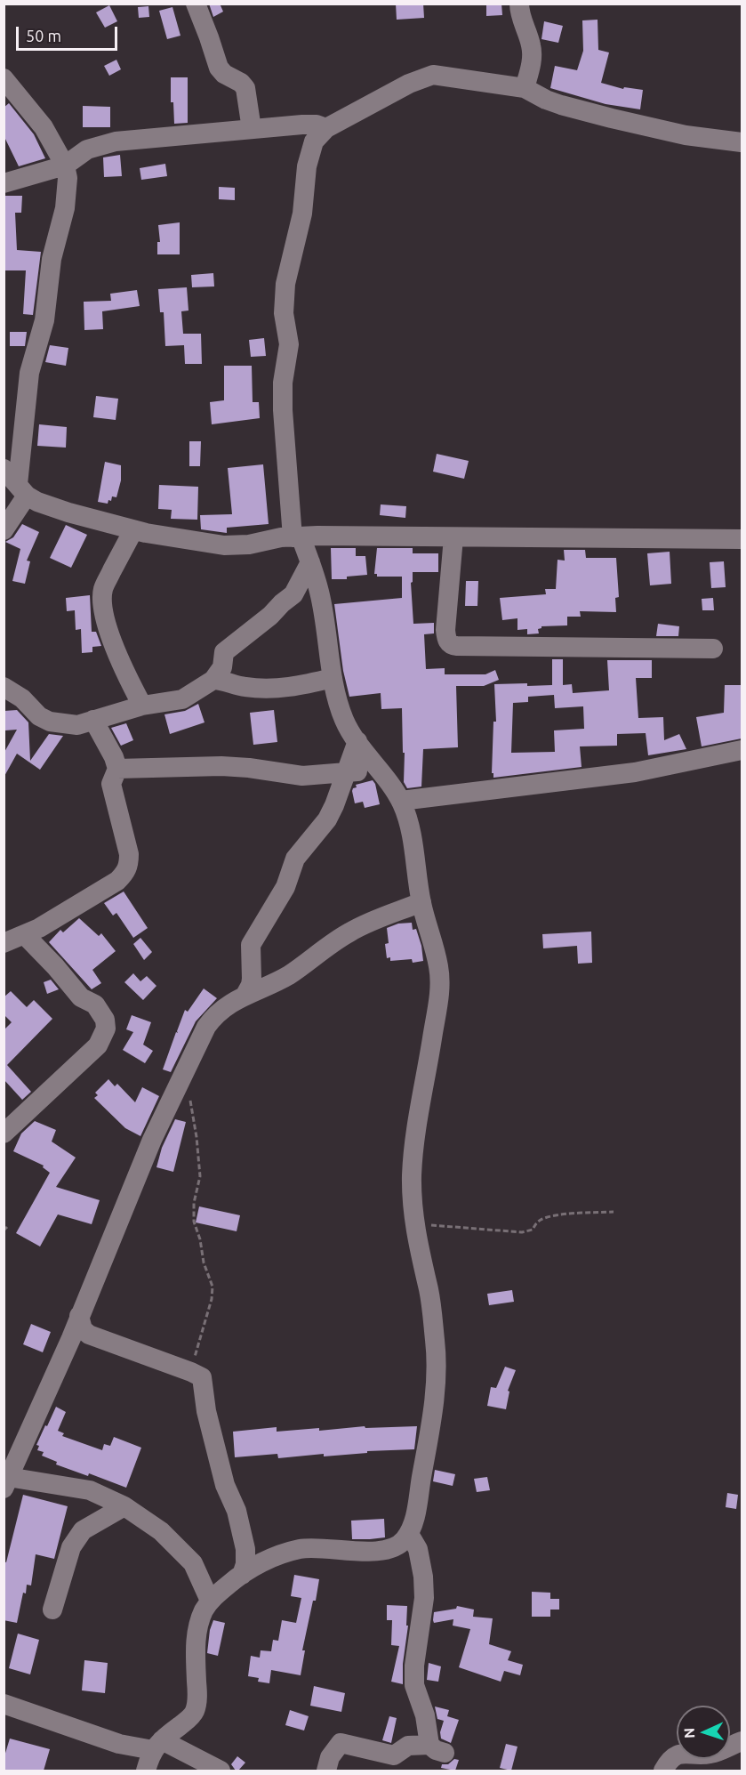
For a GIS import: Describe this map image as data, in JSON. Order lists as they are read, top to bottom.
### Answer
{
  "scale_bar": "50 m",
  "north": "left"
}
